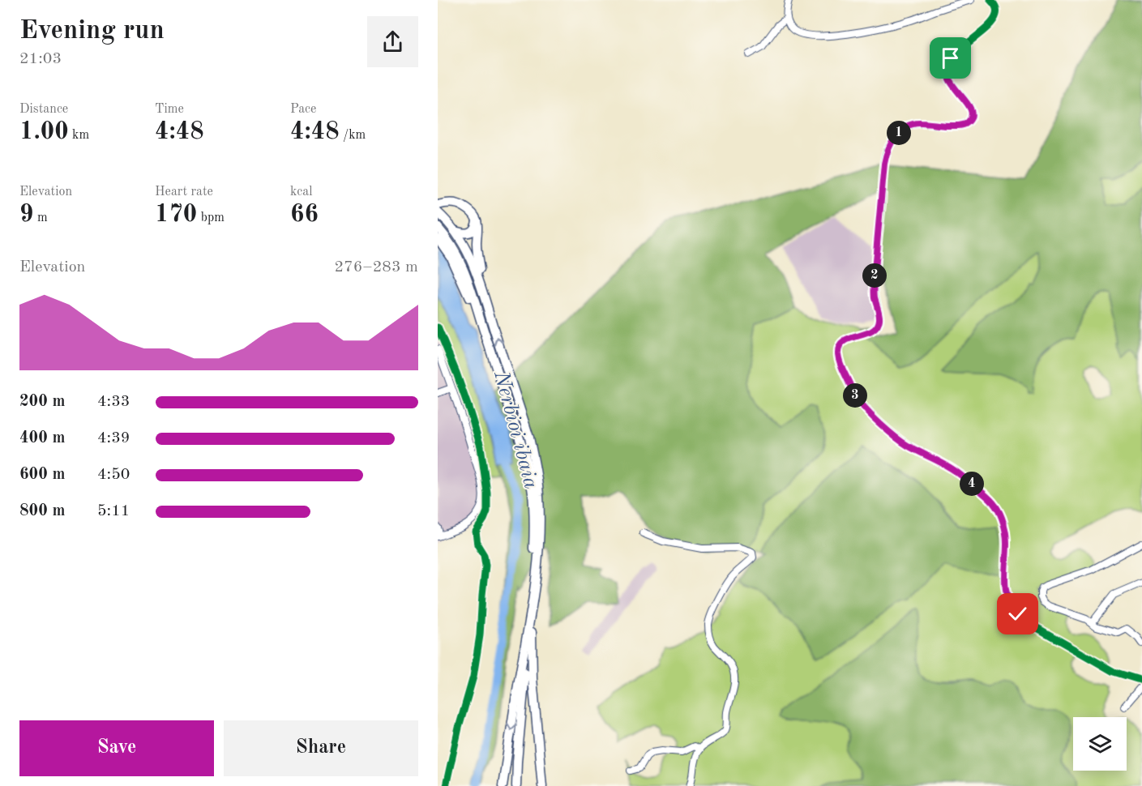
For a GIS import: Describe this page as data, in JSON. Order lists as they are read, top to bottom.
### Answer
{
  "water": ["Nerbioi ibaia"],
  "page": {
    "heading": ["Evening run", "21:03"],
    "stats": [
      ["Distance", "1.00 km"],
      ["Time", "4:48"],
      ["Pace", "4:48 /km"],
      ["Elevation", "9 m"],
      ["Heart rate", "170 bpm"],
      ["kcal", "66"]
    ],
    "pins": [
      "1",
      "2",
      "3",
      "4"
    ],
    "chart": ["Elevation", "276–283 m"],
    "list": [
      {
        "name": "200 m",
        "note": "4:33"
      },
      {
        "name": "400 m",
        "note": "4:39"
      },
      {
        "name": "600 m",
        "note": "4:50"
      },
      {
        "name": "800 m",
        "note": "5:11"
      }
    ],
    "buttons": ["Save", "Share"]
  }
}
